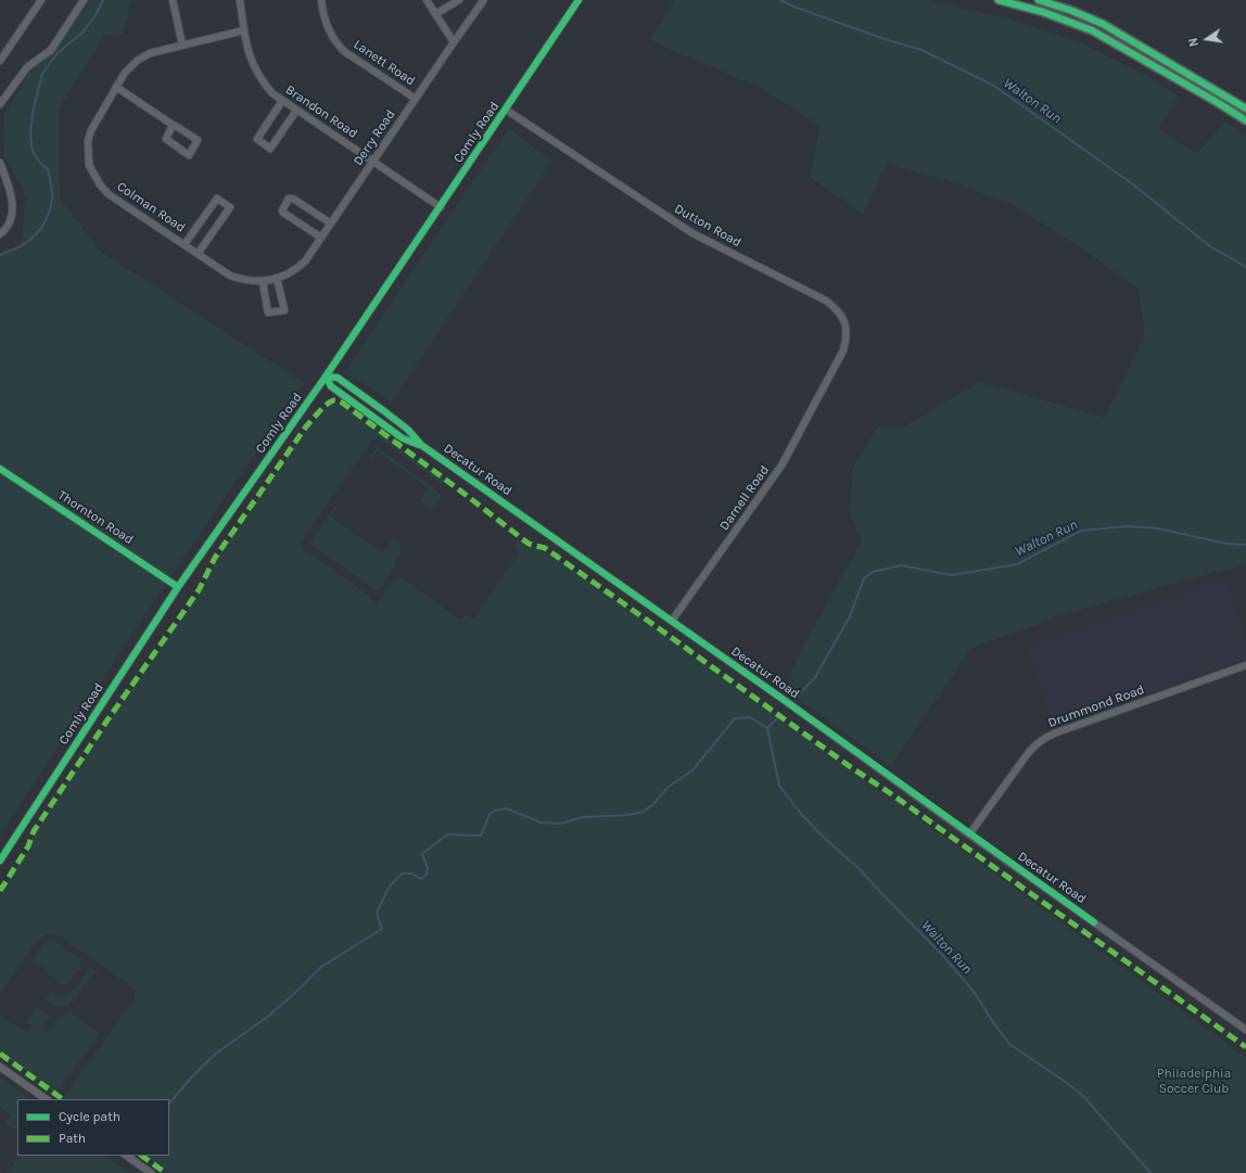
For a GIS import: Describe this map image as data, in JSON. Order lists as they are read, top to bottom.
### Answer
{
  "streets": {
    "street": [
      "Lanett Road",
      "Brandon Road",
      "Comly Road",
      "Derry Road",
      "Colman Road",
      "Dutton Road",
      "Decatur Road",
      "Darnell Road",
      "Thornton Road",
      "Drummond Road"
    ]
  },
  "crossings": [
    ["Lanett Road", "Derry Road"],
    ["Brandon Road", "Comly Road"],
    ["Brandon Road", "Derry Road"],
    ["Brandon Road", "Colman Road"],
    ["Comly Road", "Dutton Road"],
    ["Comly Road", "Decatur Road"],
    ["Comly Road", "Thornton Road"],
    ["Derry Road", "Colman Road"],
    ["Dutton Road", "Darnell Road"],
    ["Decatur Road", "Darnell Road"],
    ["Decatur Road", "Drummond Road"]
  ],
  "water": ["Walton Run"],
  "parks": ["Philadelphia Soccer Club"],
  "legend": ["Cycle path", "Path"],
  "north": "left"
}
